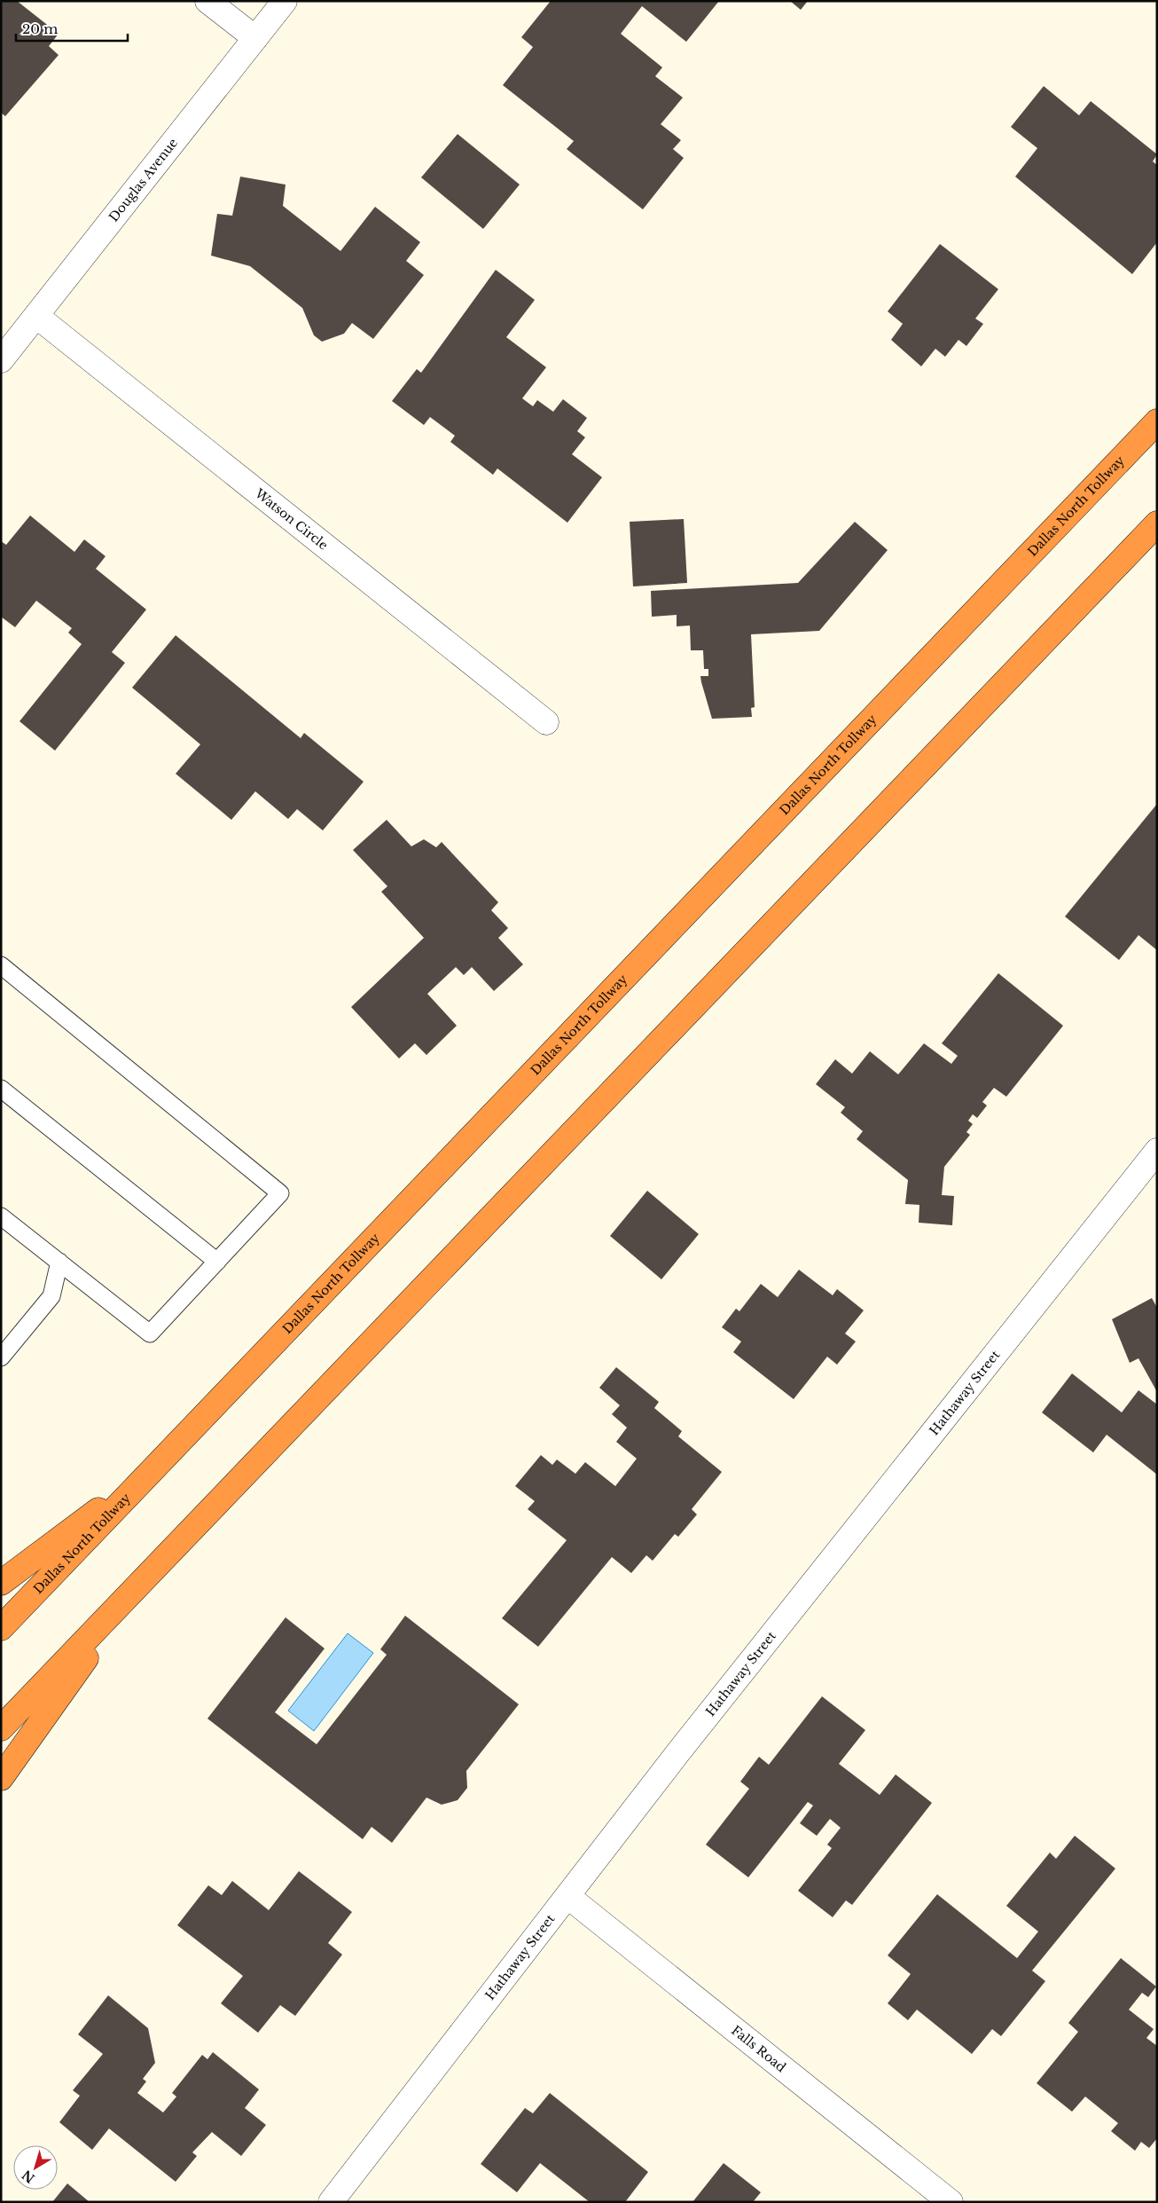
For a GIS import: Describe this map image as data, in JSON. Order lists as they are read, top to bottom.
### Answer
{
  "streets": {
    "highway": ["Dallas North Tollway"],
    "street": [
      "Douglas Avenue",
      "Watson Circle",
      "Hathaway Street",
      "Falls Road"
    ]
  },
  "crossings": [
    ["Douglas Avenue", "Watson Circle"],
    ["Hathaway Street", "Falls Road"]
  ],
  "scale_bar": "20 m",
  "north": "bottom left"
}
